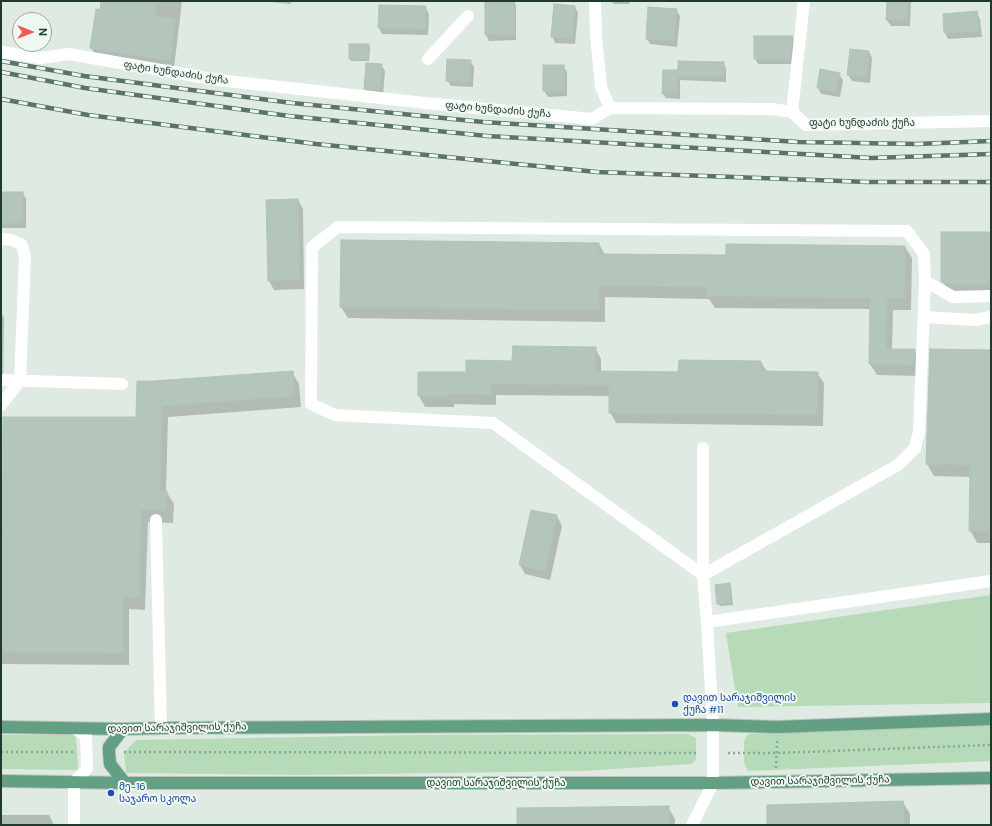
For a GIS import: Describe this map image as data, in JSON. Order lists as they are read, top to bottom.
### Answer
{
  "streets": {
    "main road": ["დავით სარაჯიშვილის ქუჩა"],
    "street": ["ფატი ხუნდაძის ქუჩა"]
  },
  "places": ["დავით სარაჯიშვილის ქუჩა #11", "მე-16 საჯარო სკოლა"],
  "north": "right"
}
